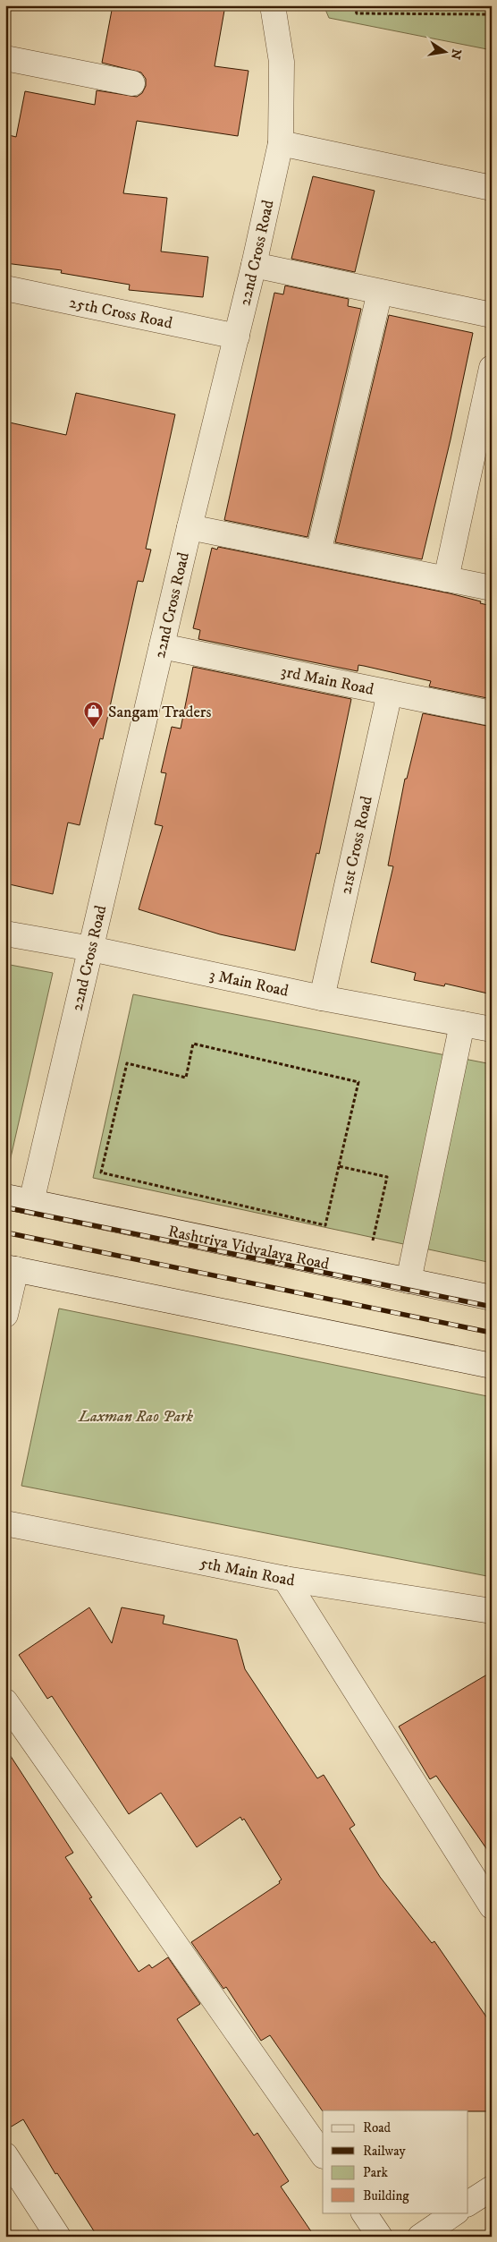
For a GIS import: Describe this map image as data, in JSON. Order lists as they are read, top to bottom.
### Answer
{
  "streets": {
    "street": [
      "22nd Cross Road",
      "25th Cross Road",
      "3rd Main Road",
      "21st Cross Road",
      "3 Main Road",
      "Rashtriya Vidyalaya Road",
      "5th Main Road"
    ]
  },
  "crossings": [
    ["22nd Cross Road", "25th Cross Road"],
    ["22nd Cross Road", "3rd Main Road"],
    ["22nd Cross Road", "3 Main Road"],
    ["22nd Cross Road", "Rashtriya Vidyalaya Road"],
    ["3rd Main Road", "21st Cross Road"],
    ["21st Cross Road", "3 Main Road"]
  ],
  "parks": ["Laxman Rao Park"],
  "places": {
    "shop": ["Sangam Traders"]
  },
  "legend": [
    "Road",
    "Railway",
    "Park",
    "Building"
  ],
  "north": "right"
}
